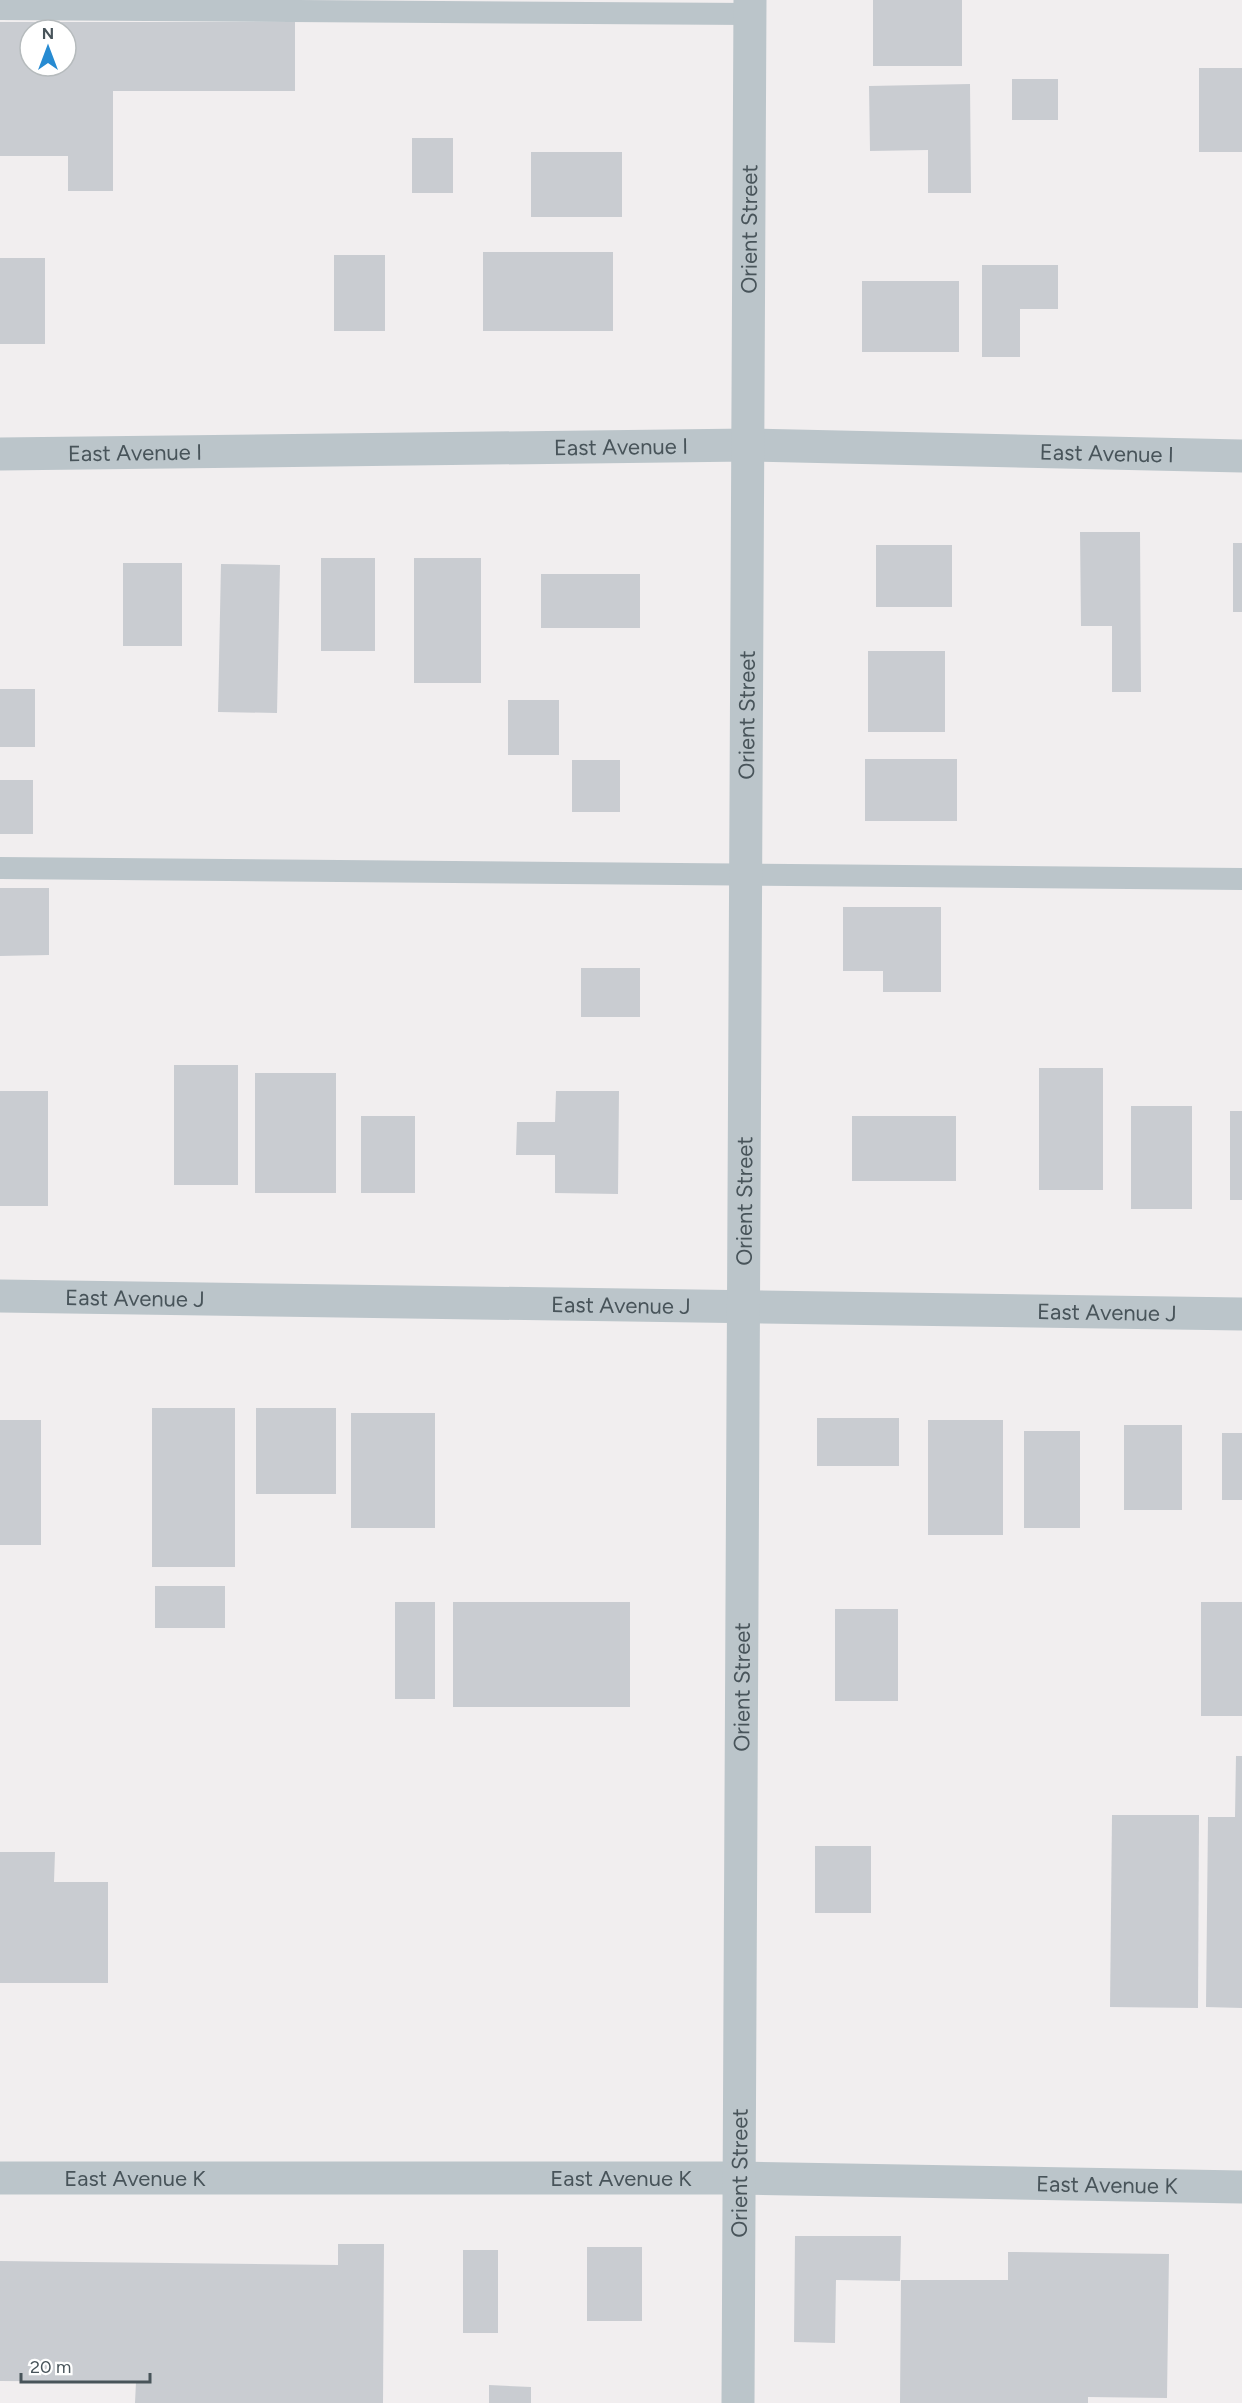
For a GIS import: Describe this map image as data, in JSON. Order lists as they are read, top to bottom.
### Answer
{
  "streets": {
    "street": [
      "Orient Street",
      "East Avenue I",
      "East Avenue J",
      "East Avenue K"
    ]
  },
  "crossings": [
    ["Orient Street", "East Avenue I"],
    ["Orient Street", "East Avenue J"],
    ["Orient Street", "East Avenue K"]
  ],
  "scale_bar": "20 m",
  "north": "top"
}
